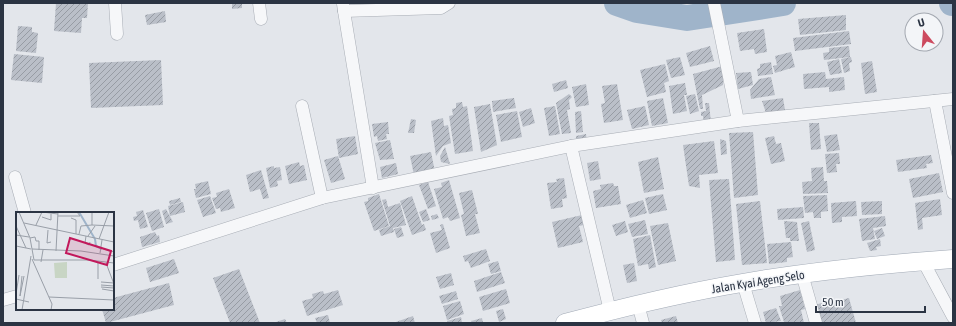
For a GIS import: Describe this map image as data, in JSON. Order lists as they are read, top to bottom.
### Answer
{
  "streets": {
    "main road": ["Jalan Kyai Ageng Selo"]
  },
  "scale_bar": "50 m",
  "north": "top"
}
